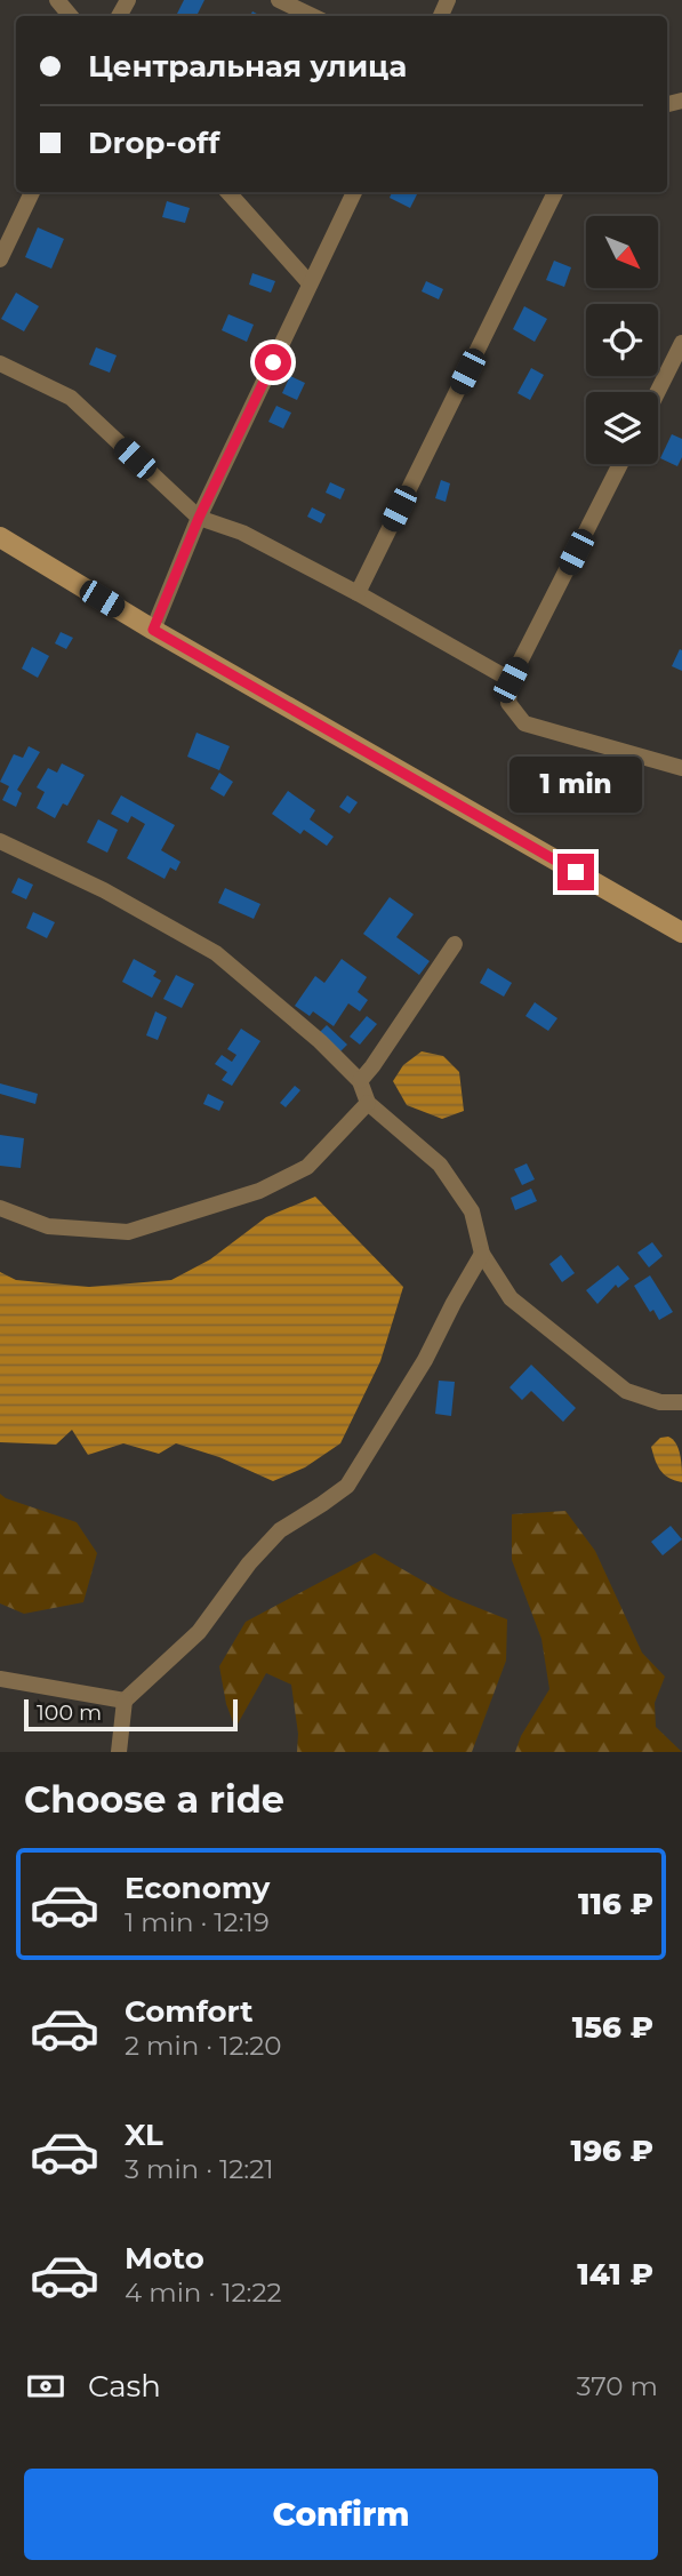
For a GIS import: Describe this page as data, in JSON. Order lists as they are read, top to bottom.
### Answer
{
  "scale_bar": "100 m",
  "north": "bottom right",
  "page": {
    "banner": ["Центральная улица", "Drop-off"],
    "bubble": "1 min",
    "scale": "100 m",
    "heading": "Choose a ride",
    "list": [
      {
        "name": "Economy",
        "note": "1 min · 12:19",
        "value": "116 ₽"
      },
      {
        "name": "Comfort",
        "note": "2 min · 12:20",
        "value": "156 ₽"
      },
      {
        "name": "XL",
        "note": "3 min · 12:21",
        "value": "196 ₽"
      },
      {
        "name": "Moto",
        "note": "4 min · 12:22",
        "value": "141 ₽"
      }
    ],
    "pay": ["Cash", "370 m"],
    "buttons": "Confirm"
  }
}
